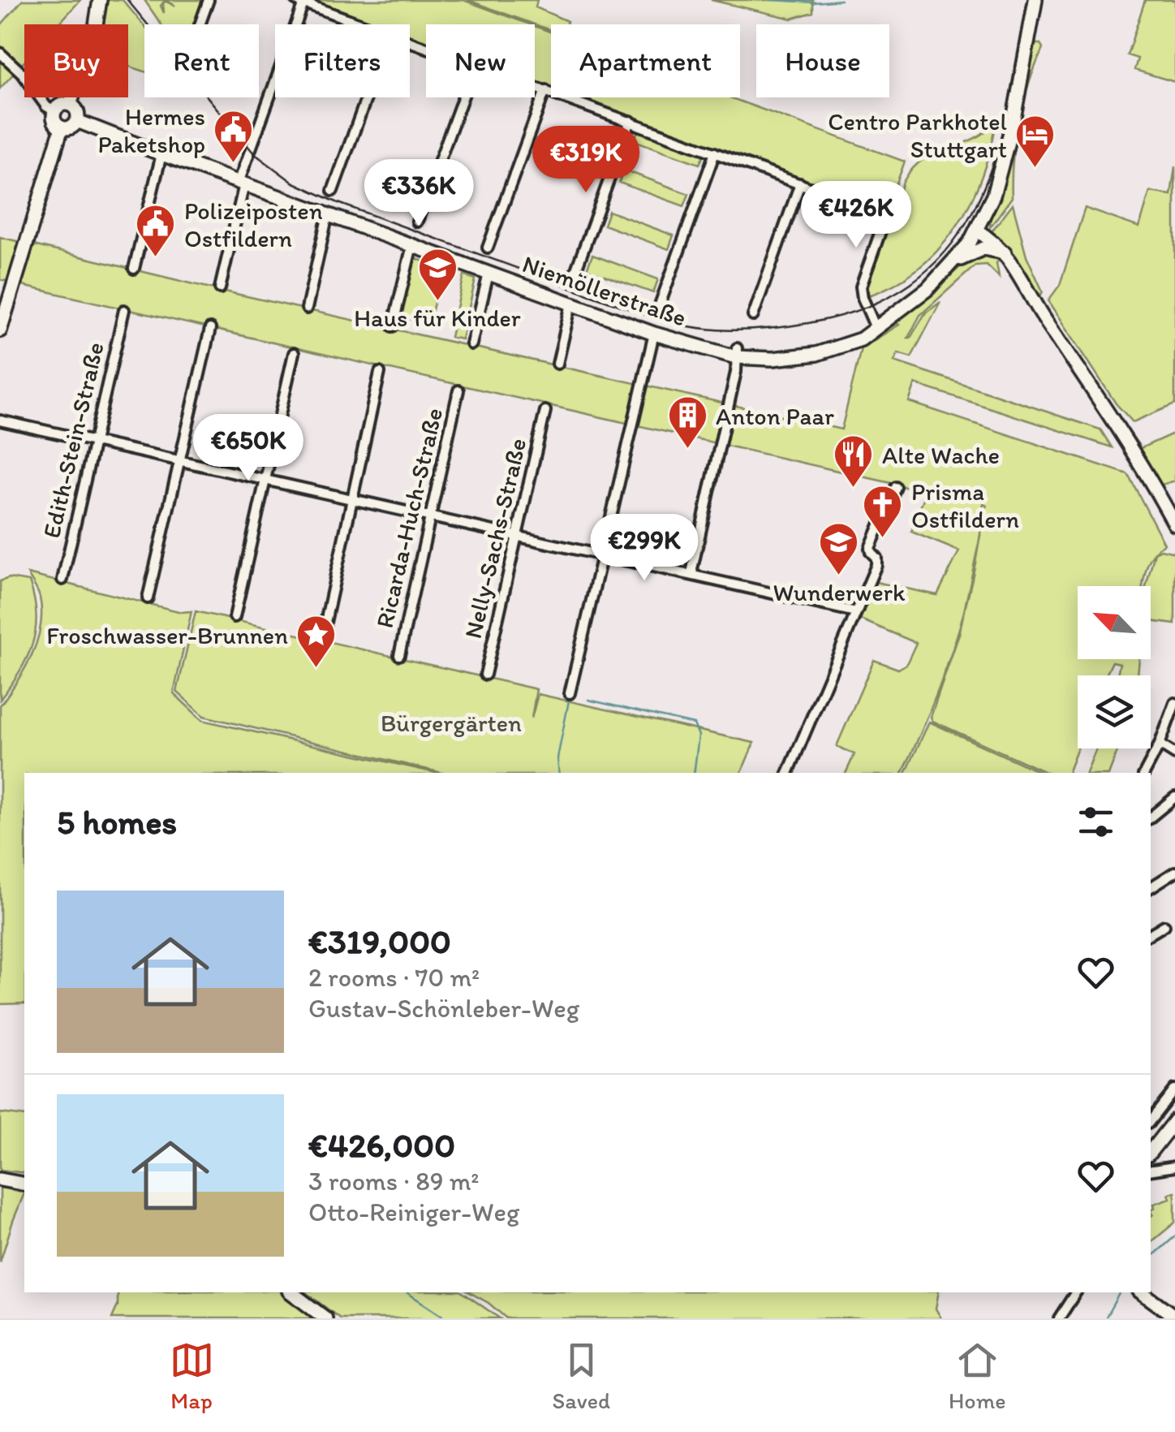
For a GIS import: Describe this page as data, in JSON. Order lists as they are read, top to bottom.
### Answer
{
  "streets": {
    "main road": ["Niemöllerstraße"],
    "street": ["Edith-Stein-Straße", "Ricarda-Huch-Straße", "Nelly-Sachs-Straße"]
  },
  "parks": ["Bürgergärten"],
  "places": {
    "public building": ["Hermes Paketshop", "Polizeiposten Ostfildern"],
    "hotel": ["Centro Parkhotel Stuttgart"],
    "school or university": ["Haus für Kinder", "Wunderwerk"],
    "building": ["Anton Paar"],
    "restaurant": ["Alte Wache"],
    "church": ["Prisma Ostfildern"],
    "place": ["Froschwasser-Brunnen"]
  },
  "north": "top left",
  "page": {
    "chip": [
      "Buy",
      "Rent",
      "Filters",
      "New",
      "Apartment",
      "House"
    ],
    "price": [
      "€319K",
      "€336K",
      "€426K",
      "€650K",
      "€299K"
    ],
    "heading": "5 homes",
    "list": [
      {
        "name": "€319,000",
        "note": "2 rooms · 70 m² · Gustav-Schönleber-Weg"
      },
      {
        "name": "€426,000",
        "note": "3 rooms · 89 m² · Otto-Reiniger-Weg"
      }
    ],
    "tabs": ["Map", "Saved", "Home"]
  }
}
